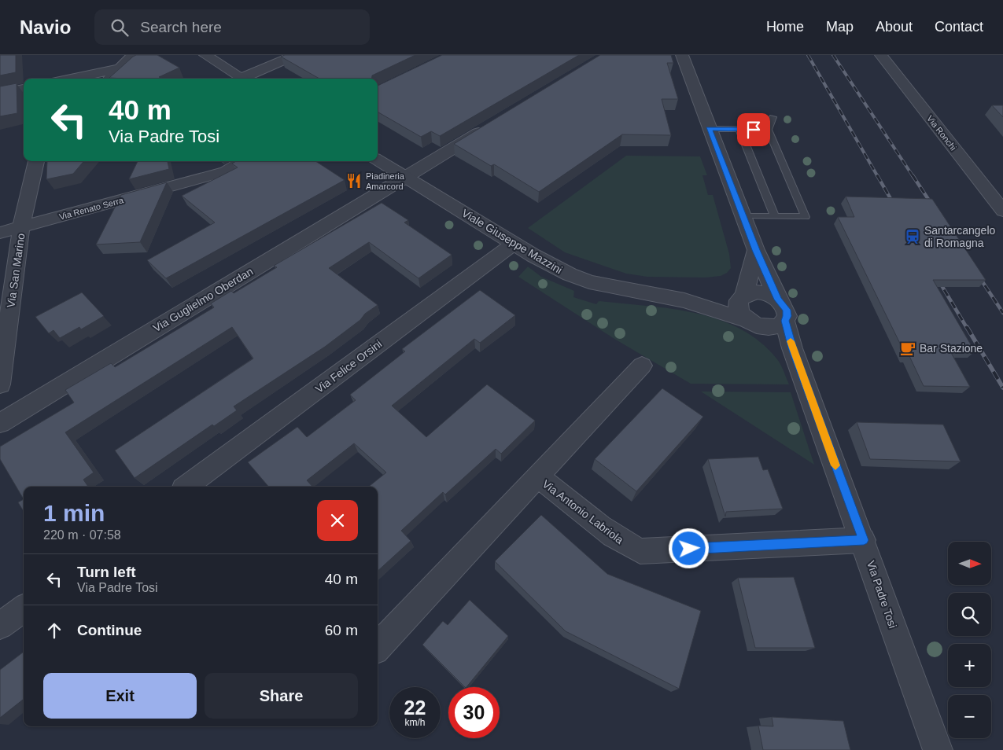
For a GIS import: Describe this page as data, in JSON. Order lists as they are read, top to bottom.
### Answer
{
  "streets": {
    "street": [
      "Via Ronchi",
      "Via Renato Serra",
      "Viale Giuseppe Mazzini",
      "Via San Marino",
      "Via Guglielmo Oberdan",
      "Via Felice Orsini",
      "Via Antonio Labriola",
      "Via Padre Tosi"
    ]
  },
  "crossings": [
    ["Via Renato Serra", "Via San Marino"],
    ["Viale Giuseppe Mazzini", "Via Guglielmo Oberdan"],
    ["Viale Giuseppe Mazzini", "Via Felice Orsini"],
    ["Viale Giuseppe Mazzini", "Via Padre Tosi"],
    ["Via Antonio Labriola", "Via Padre Tosi"]
  ],
  "places": {
    "restaurant": ["Piadineria Amarcord"],
    "station": ["Santarcangelo di Romagna"],
    "cafe": ["Bar Stazione"]
  },
  "north": "right",
  "page": {
    "header": "Navio",
    "search": "Search here",
    "nav": [
      "Home",
      "Map",
      "About",
      "Contact"
    ],
    "turn": ["40 m", "Via Padre Tosi"],
    "heading": ["1 min", "220 m · 07:58"],
    "map_buttons": ["+", "−"],
    "list": [
      {
        "name": "Turn left",
        "note": "Via Padre Tosi",
        "value": "40 m"
      },
      {
        "name": "Continue",
        "value": "60 m"
      }
    ],
    "buttons": ["Exit", "Share"],
    "speed": "22 km/h",
    "limit": "30"
  }
}
